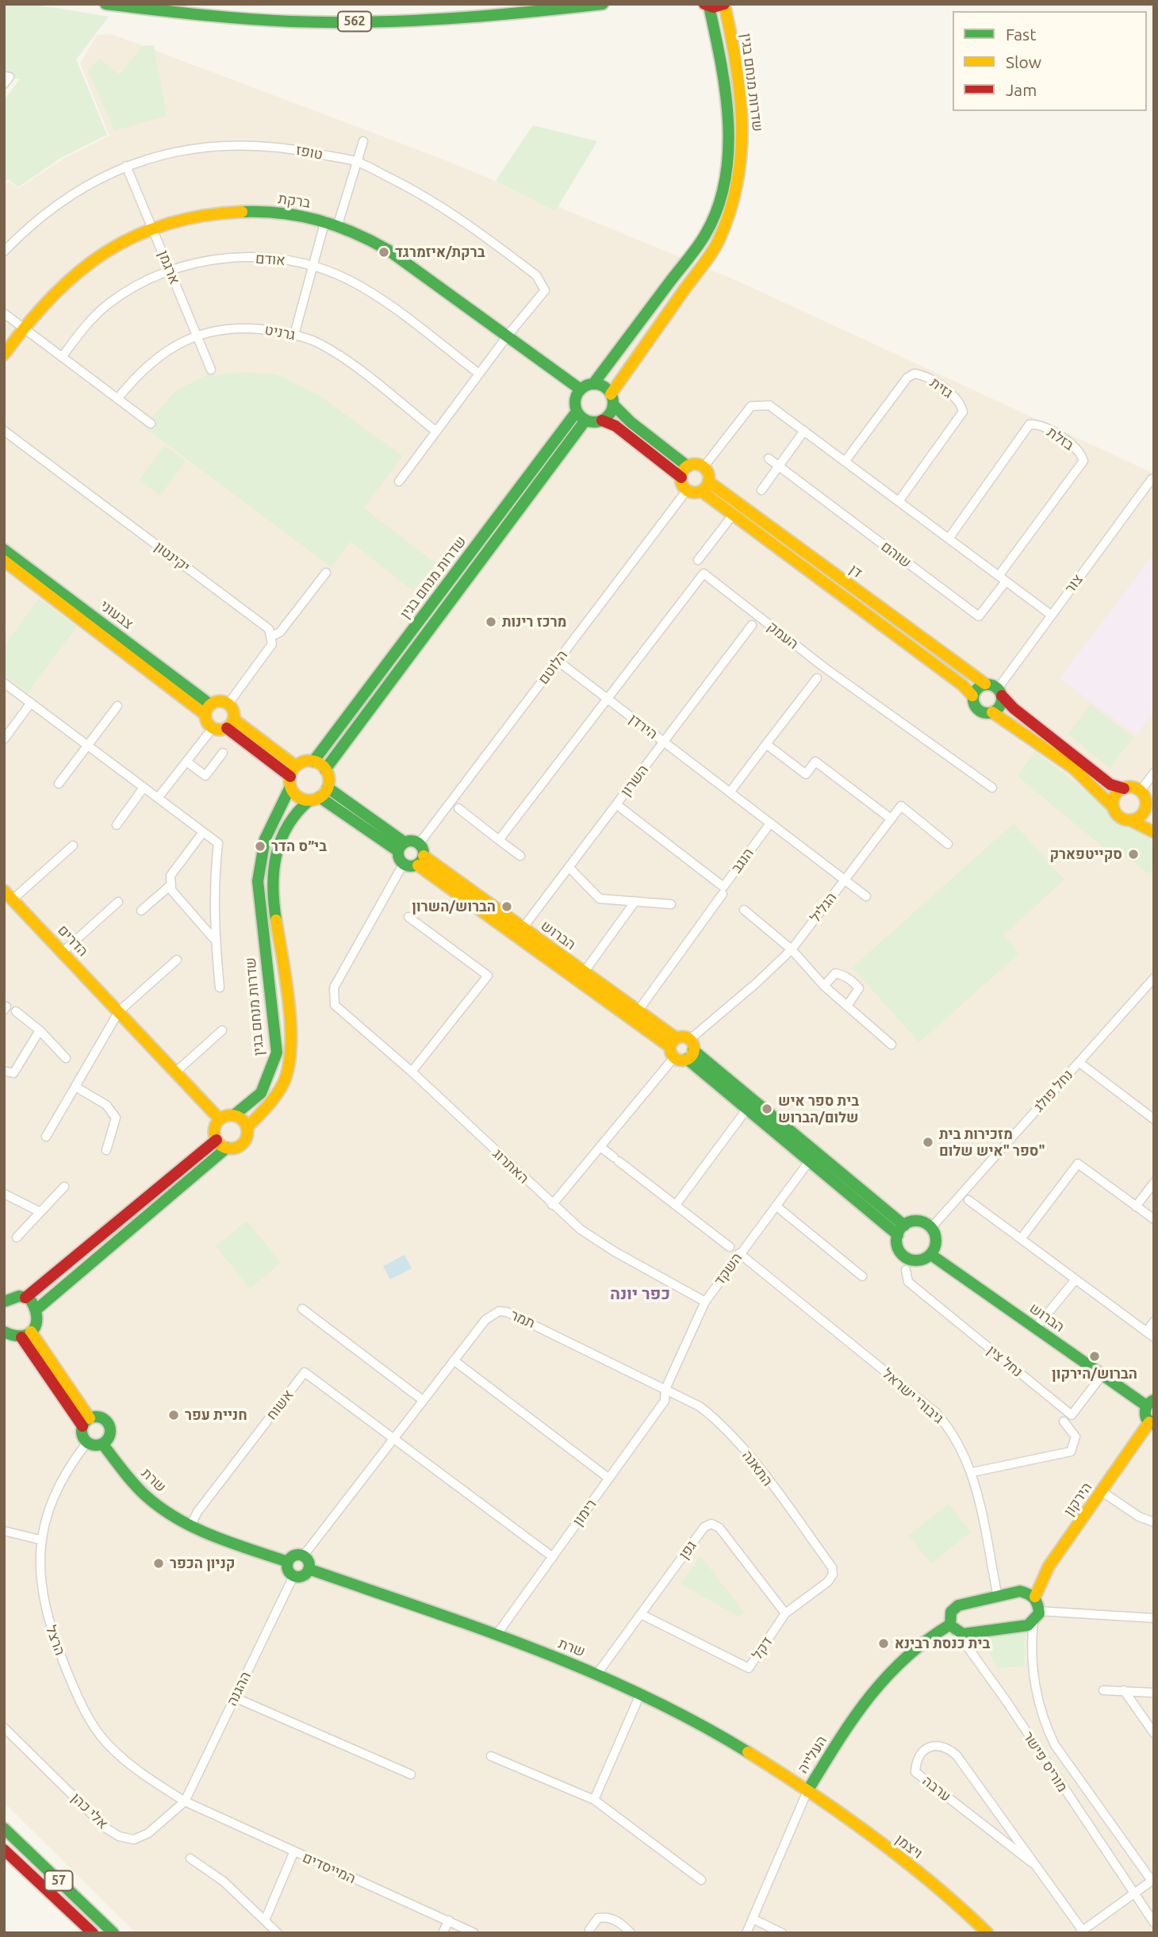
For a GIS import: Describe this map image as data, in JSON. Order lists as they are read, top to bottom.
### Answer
{
  "streets": {
    "main road": [
      "562",
      "שדרות מנחם בגין",
      "ברקת",
      "דן",
      "צבעוני",
      "הברוש",
      "הדרים",
      "שרת",
      "הירקון",
      "העלייה",
      "ויצמן",
      "57"
    ],
    "street": [
      "טופז",
      "אודם",
      "ארגמן",
      "גרניט",
      "גזית",
      "בזלת",
      "שוהם",
      "יקינטון",
      "צור",
      "העמק",
      "הלוטם",
      "הירדן",
      "השרון",
      "הנגב",
      "הגליל",
      "נחל פולג",
      "האתרוג",
      "השקד",
      "תמר",
      "נחל צין",
      "גיבורי ישראל",
      "אשוח",
      "התאנה",
      "רימון",
      "גפן",
      "הרצל",
      "דקל",
      "ההגנה",
      "מוריס פישר",
      "ערבה",
      "אלי כהן",
      "המייסדים"
    ]
  },
  "crossings": [
    ["שדרות מנחם בגין", "ברקת"],
    ["שדרות מנחם בגין", "הדרים"],
    ["טופז", "ברקת"],
    ["טופז", "ארגמן"],
    ["ברקת", "ארגמן"],
    ["אודם", "ארגמן"],
    ["ארגמן", "גרניט"],
    ["דן", "צור"],
    ["דן", "הלוטם"],
    ["העמק", "הירדן"],
    ["הלוטם", "הירדן"],
    ["הלוטם", "הברוש"],
    ["הלוטם", "האתרוג"],
    ["הירדן", "השרון"],
    ["הירדן", "הנגב"],
    ["השרון", "הנגב"],
    ["השרון", "הברוש"],
    ["הברוש", "נחל פולג"],
    ["הברוש", "האתרוג"],
    ["הברוש", "נחל צין"],
    ["האתרוג", "השקד"],
    ["השקד", "תמר"],
    ["השקד", "גיבורי ישראל"],
    ["השקד", "התאנה"],
    ["השקד", "רימון"],
    ["תמר", "אשוח"],
    ["תמר", "התאנה"],
    ["תמר", "שרת"],
    ["תמר", "רימון"],
    ["תמר", "ההגנה"],
    ["אשוח", "שרת"],
    ["התאנה", "רימון"],
    ["התאנה", "דקל"],
    ["שרת", "רימון"],
    ["שרת", "גפן"],
    ["שרת", "הרצל"],
    ["שרת", "ההגנה"],
    ["שרת", "העלייה"],
    ["שרת", "ויצמן"],
    ["גפן", "דקל"],
    ["הרצל", "ההגנה"],
    ["הרצל", "אלי כהן"],
    ["הרצל", "המייסדים"],
    ["ההגנה", "אלי כהן"],
    ["ההגנה", "המייסדים"],
    ["העלייה", "מוריס פישר"],
    ["העלייה", "ויצמן"],
    ["אלי כהן", "המייסדים"]
  ],
  "districts": ["כפר יונה"],
  "places": [
    "ברקת/איזמרגד",
    "מרכז רינות",
    "בי״ס הדר",
    "סקייטפארק",
    "הברוש/השרון",
    "בית ספר איש שלום/הברוש",
    "מזכירות בית ספר \"איש שלום\"",
    "הברוש/הירקון",
    "חניית עפר",
    "קניון הכפר",
    "בית כנסת רבינא"
  ],
  "legend": ["Fast", "Slow", "Jam"]
}
